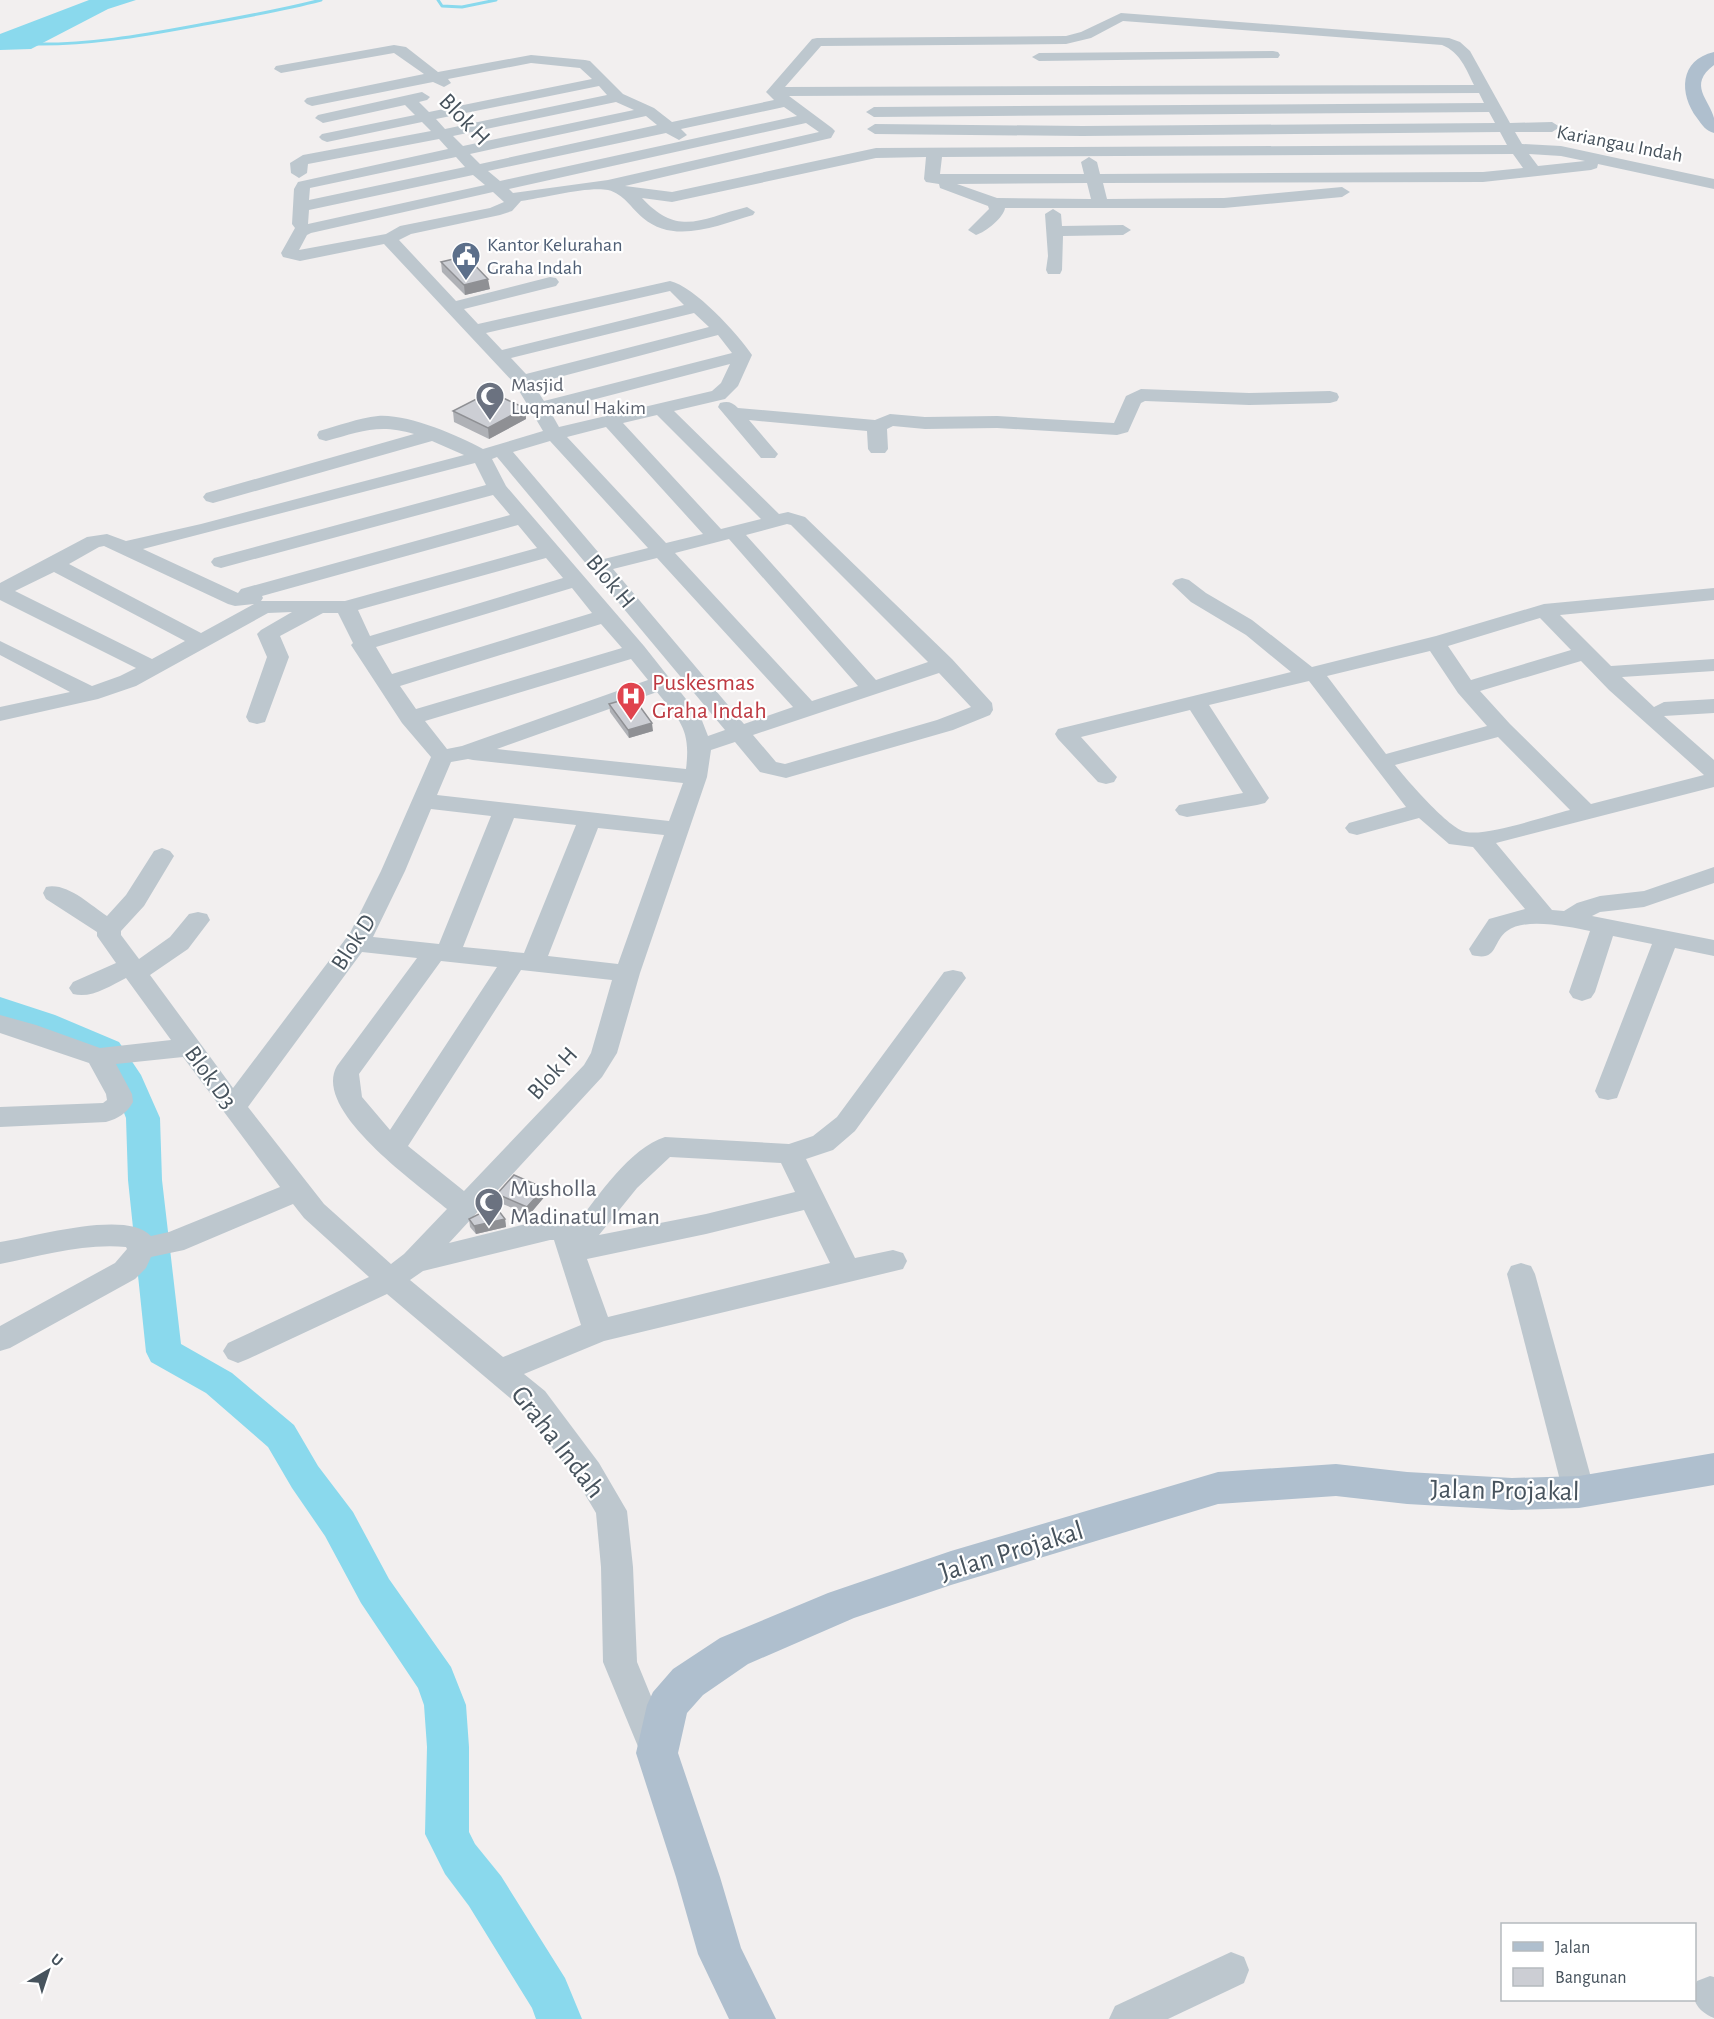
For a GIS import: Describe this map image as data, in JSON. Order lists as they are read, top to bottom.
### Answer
{
  "streets": {
    "main road": ["Jalan Projakal"],
    "street": [
      "Blok H",
      "Kariangau Indah",
      "Blok D",
      "Blok D3",
      "Graha Indah"
    ]
  },
  "crossings": [
    ["Blok D", "Blok D3"],
    ["Blok D3", "Graha Indah"],
    ["Graha Indah", "Jalan Projakal"]
  ],
  "places": {
    "public building": ["Kantor Kelurahan Graha Indah"],
    "mosque": ["Masjid Luqmanul Hakim", "Musholla Madinatul Iman"],
    "hospital": ["Puskesmas Graha Indah"]
  },
  "legend": ["Jalan", "Bangunan"],
  "north": "top right"
}
